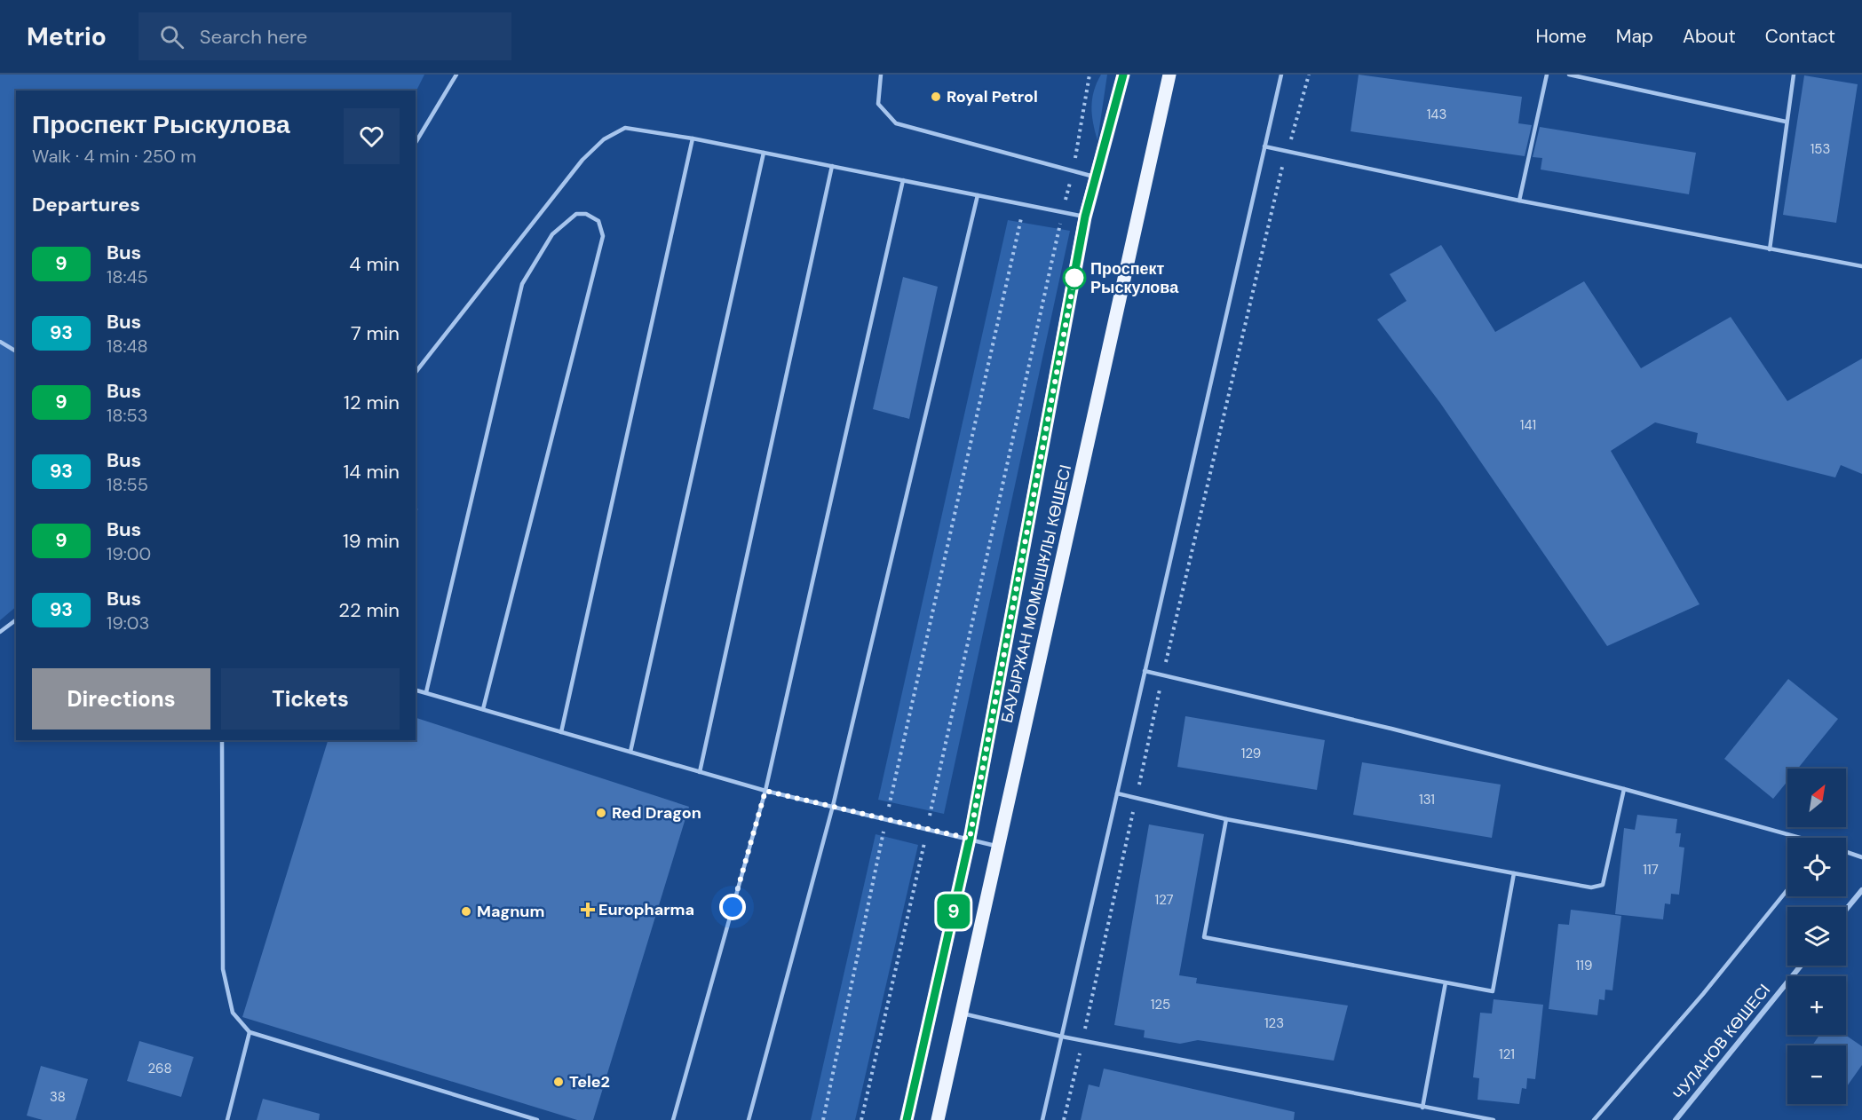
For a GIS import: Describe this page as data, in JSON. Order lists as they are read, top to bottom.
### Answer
{
  "streets": {
    "main road": ["БАУЫРЖАН МОМЫШҰЛЫ КӨШЕСІ"],
    "street": ["ЧУЛАНОВ КӨШЕСІ"]
  },
  "places": {
    "other": [
      "Royal Petrol",
      "Проспект Рыскулова",
      "Red Dragon",
      "Magnum",
      "Tele2"
    ],
    "health": ["Europharma"]
  },
  "lines": ["bus line 9"],
  "house_numbers": [
    "143",
    "153",
    "141",
    "129",
    "131",
    "117",
    "127",
    "119",
    "125",
    "123",
    "121",
    "268",
    "38"
  ],
  "north": "top right",
  "page": {
    "header": "Metrio",
    "search": "Search here",
    "nav": [
      "Home",
      "Map",
      "About",
      "Contact"
    ],
    "on_map": "9",
    "heading": [
      ["Проспект Рыскулова", "Walk · 4 min · 250 m"],
      "Departures"
    ],
    "list": [
      {
        "mark": "9",
        "name": "Bus",
        "note": "18:45",
        "value": "4 min"
      },
      {
        "mark": "93",
        "name": "Bus",
        "note": "18:48",
        "value": "7 min"
      },
      {
        "mark": "9",
        "name": "Bus",
        "note": "18:53",
        "value": "12 min"
      },
      {
        "mark": "93",
        "name": "Bus",
        "note": "18:55",
        "value": "14 min"
      },
      {
        "mark": "9",
        "name": "Bus",
        "note": "19:00",
        "value": "19 min"
      },
      {
        "mark": "93",
        "name": "Bus",
        "note": "19:03",
        "value": "22 min"
      }
    ],
    "buttons": ["Directions", "Tickets"],
    "map_buttons": ["+", "−"]
  }
}
